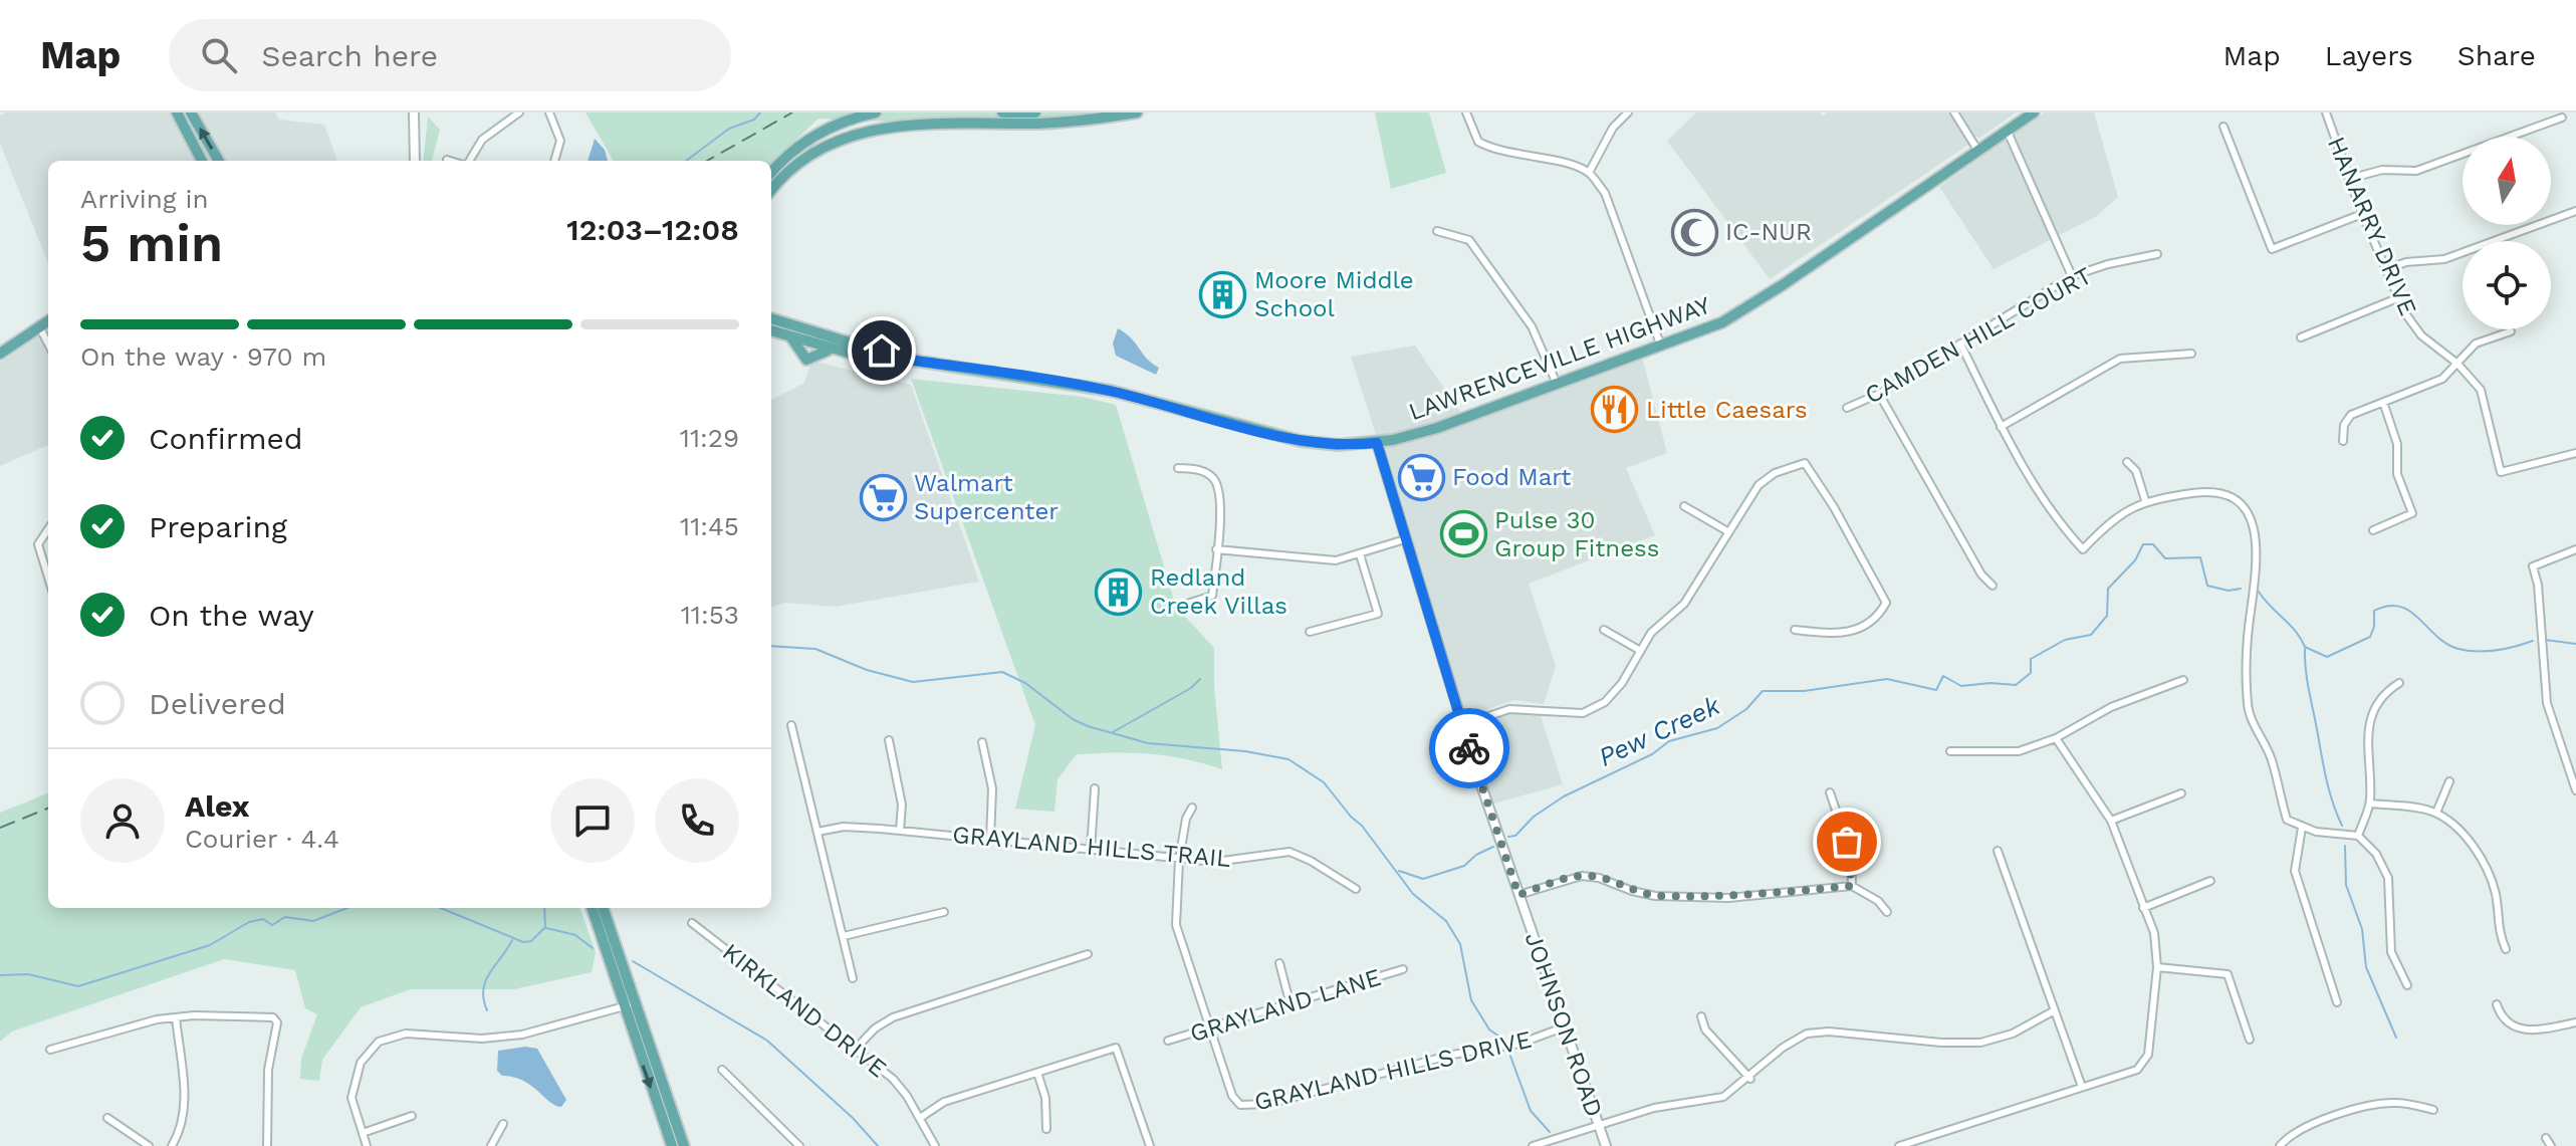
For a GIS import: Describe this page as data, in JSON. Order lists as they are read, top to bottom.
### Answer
{
  "streets": {
    "main road": ["LAWRENCEVILLE HIGHWAY"],
    "street": [
      "HANARRY DRIVE",
      "CAMDEN HILL COURT",
      "GRAYLAND HILLS TRAIL",
      "GRAYLAND LANE",
      "KIRKLAND DRIVE",
      "JOHNSON ROAD",
      "GRAYLAND HILLS DRIVE"
    ]
  },
  "crossings": [
    ["LAWRENCEVILLE HIGHWAY", "JOHNSON ROAD"],
    ["GRAYLAND HILLS TRAIL", "GRAYLAND HILLS DRIVE"],
    ["GRAYLAND LANE", "GRAYLAND HILLS DRIVE"],
    ["JOHNSON ROAD", "GRAYLAND HILLS DRIVE"]
  ],
  "water": ["Pew Creek"],
  "places": {
    "mosque": ["IC-NUR"],
    "building": ["Moore Middle School", "Redland Creek Villas"],
    "restaurant": ["Little Caesars"],
    "supermarket": ["Food Mart", "Walmart Supercenter"],
    "sports": ["Pulse 30 Group Fitness"]
  },
  "north": "top",
  "page": {
    "header": "Map",
    "search": "Search here",
    "nav": ["Map", "Layers", "Share"],
    "heading": ["5 min", "Arriving in", "12:03–12:08"],
    "panel": ["Alex", "Courier · 4.4"],
    "bar": "On the way · 970 m",
    "list": [
      ["Confirmed", "11:29"],
      ["Preparing", "11:45"],
      ["On the way", "11:53"],
      "Delivered"
    ]
  }
}
